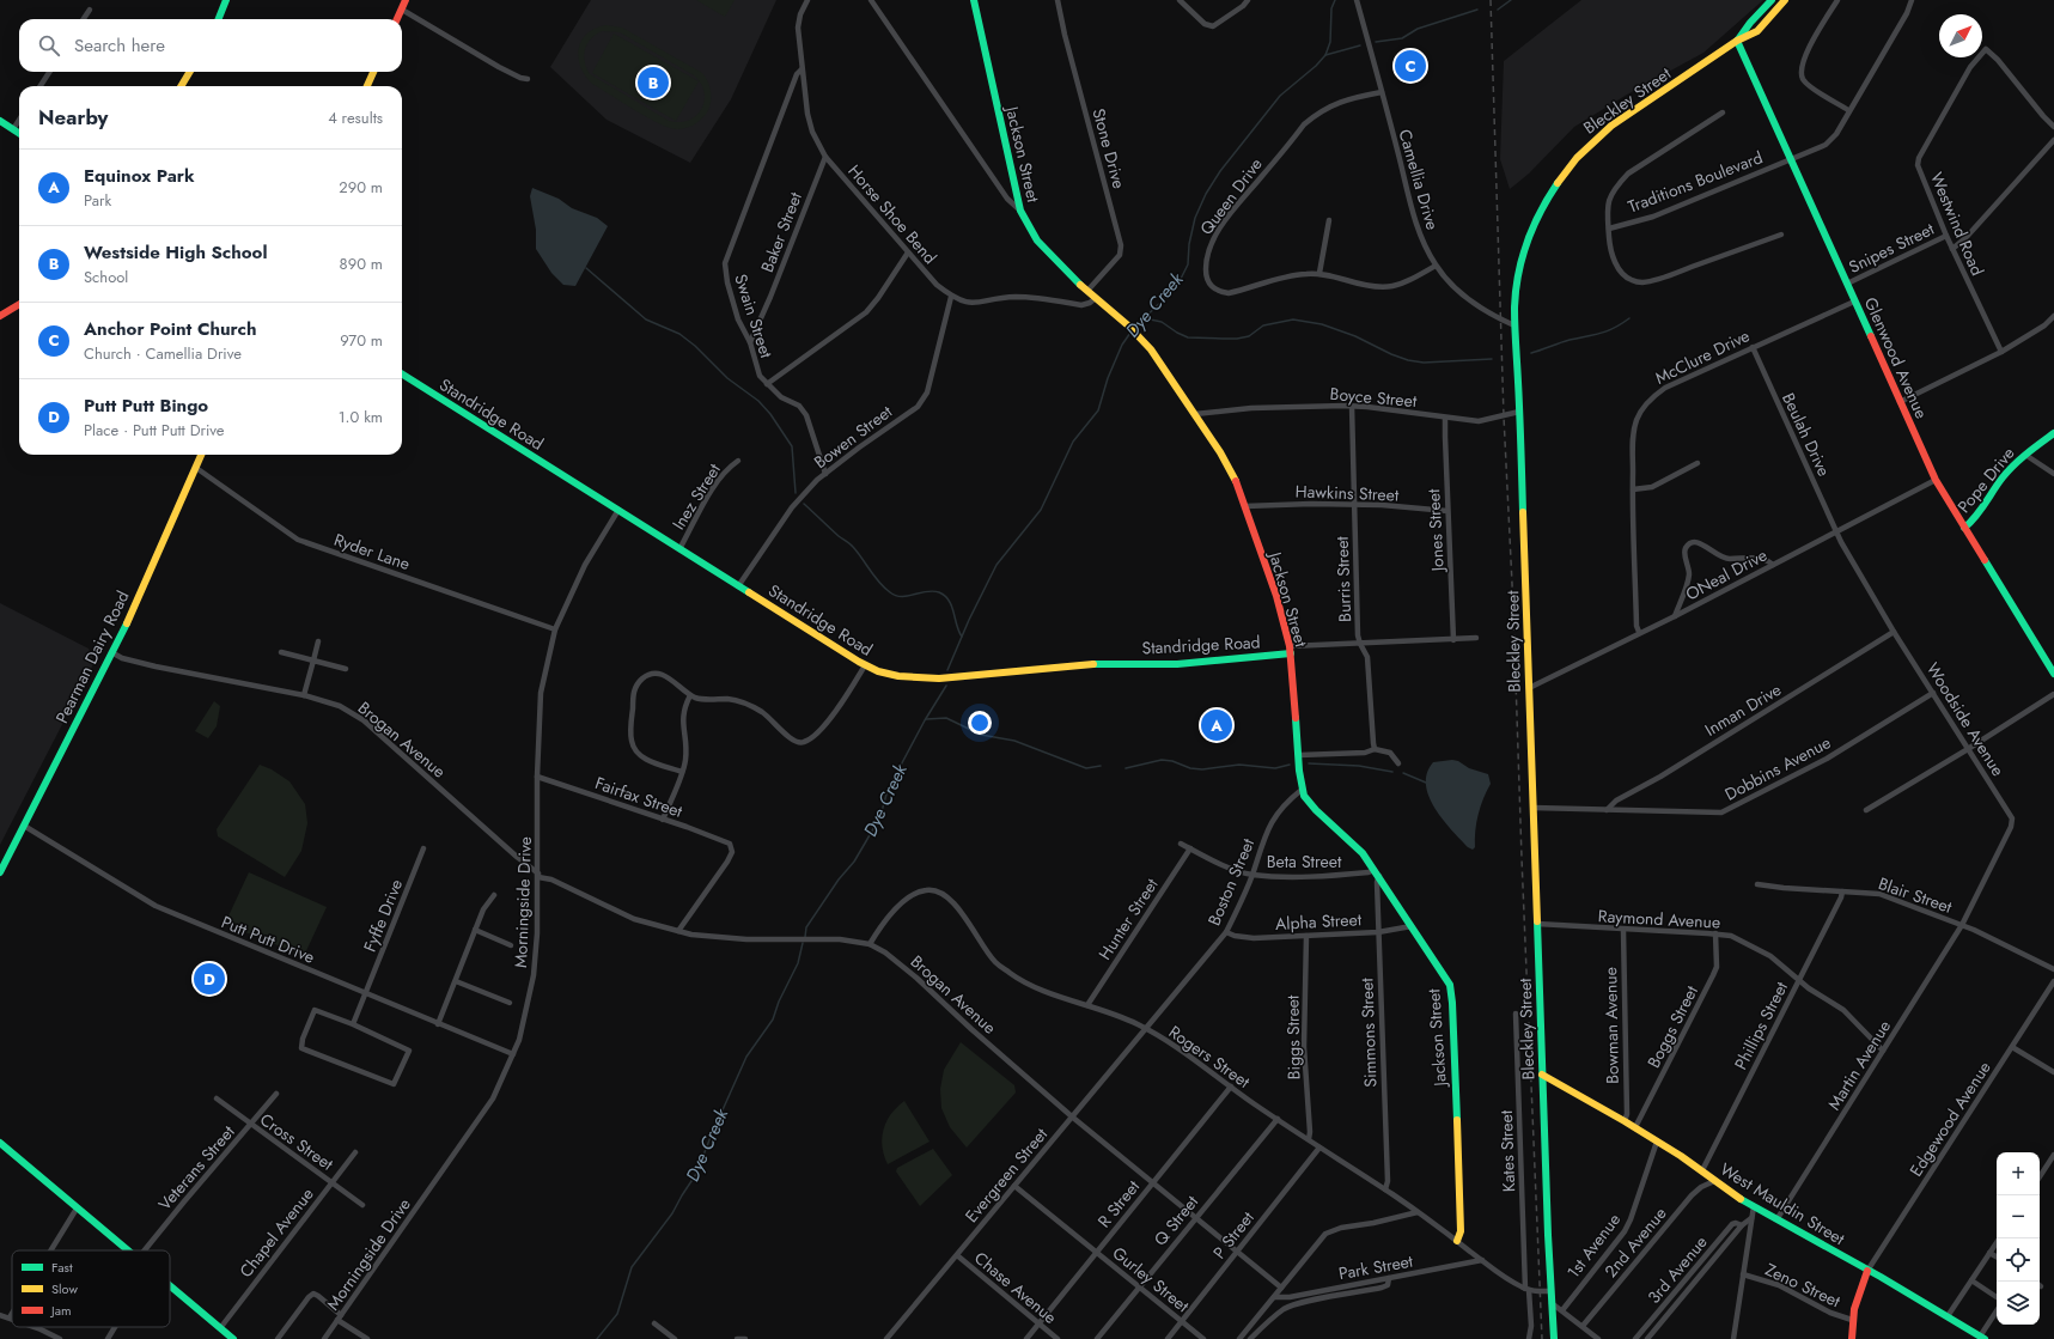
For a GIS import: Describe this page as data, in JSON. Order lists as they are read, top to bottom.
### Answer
{
  "streets": {
    "main road": [
      "Bleckley Street",
      "Jackson Street",
      "Glenwood Avenue",
      "Standridge Road",
      "Pope Drive",
      "Pearman Dairy Road",
      "West Mauldin Street"
    ],
    "street": [
      "Stone Drive",
      "Camellia Drive",
      "Traditions Boulevard",
      "Queen Drive",
      "Horse Shoe Bend",
      "Westwind Road",
      "Baker Street",
      "Snipes Street",
      "Swain Street",
      "McClure Drive",
      "Boyce Street",
      "Beulah Drive",
      "Bowen Street",
      "Hawkins Street",
      "Inez Street",
      "Jones Street",
      "Ryder Lane",
      "ONeal Drive",
      "Burris Street",
      "Inman Drive",
      "Woodside Avenue",
      "Brogan Avenue",
      "Dobbins Avenue",
      "Fairfax Street",
      "Beta Street",
      "Boston Street",
      "Blair Street",
      "Morningside Drive",
      "Fyffe Drive",
      "Hunter Street",
      "Raymond Avenue",
      "Alpha Street",
      "Putt Putt Drive",
      "Bowman Avenue",
      "Phillips Street",
      "Boggs Street",
      "Simmons Street",
      "Biggs Street",
      "Rogers Street",
      "Martin Avenue",
      "Edgewood Avenue",
      "Cross Street",
      "Kates Street",
      "Veterans Street",
      "Evergreen Street",
      "R Street",
      "Q Street",
      "Chapel Avenue",
      "P Street",
      "2nd Avenue",
      "1st Avenue",
      "Park Street",
      "3rd Avenue",
      "Gurley Street",
      "Zeno Street",
      "Chase Avenue"
    ]
  },
  "crossings": [
    ["Bleckley Street", "Camellia Drive"],
    ["Bleckley Street", "Glenwood Avenue"],
    ["Bleckley Street", "Boyce Street"],
    ["Bleckley Street", "ONeal Drive"],
    ["Bleckley Street", "Dobbins Avenue"],
    ["Bleckley Street", "Raymond Avenue"],
    ["Bleckley Street", "West Mauldin Street"],
    ["Stone Drive", "Jackson Street"],
    ["Jackson Street", "Horse Shoe Bend"],
    ["Jackson Street", "Boyce Street"],
    ["Jackson Street", "Standridge Road"],
    ["Jackson Street", "Hawkins Street"],
    ["Jackson Street", "Beta Street"],
    ["Jackson Street", "Boston Street"],
    ["Jackson Street", "Alpha Street"],
    ["Jackson Street", "Simmons Street"],
    ["Jackson Street", "Rogers Street"],
    ["Camellia Drive", "Queen Drive"],
    ["Traditions Boulevard", "Glenwood Avenue"],
    ["Horse Shoe Bend", "Baker Street"],
    ["Horse Shoe Bend", "Swain Street"],
    ["Horse Shoe Bend", "Bowen Street"],
    ["Westwind Road", "Snipes Street"],
    ["Baker Street", "Swain Street"],
    ["Snipes Street", "Glenwood Avenue"],
    ["Swain Street", "Bowen Street"],
    ["McClure Drive", "Glenwood Avenue"],
    ["McClure Drive", "Beulah Drive"],
    ["McClure Drive", "ONeal Drive"],
    ["Glenwood Avenue", "Pope Drive"],
    ["Glenwood Avenue", "ONeal Drive"],
    ["Boyce Street", "Jones Street"],
    ["Boyce Street", "Burris Street"],
    ["Standridge Road", "Bowen Street"],
    ["Standridge Road", "Inez Street"],
    ["Standridge Road", "Morningside Drive"],
    ["Beulah Drive", "ONeal Drive"],
    ["Beulah Drive", "Woodside Avenue"],
    ["Hawkins Street", "Jones Street"],
    ["Hawkins Street", "Burris Street"],
    ["Ryder Lane", "Pearman Dairy Road"],
    ["Ryder Lane", "Morningside Drive"],
    ["ONeal Drive", "Woodside Avenue"],
    ["Pearman Dairy Road", "Brogan Avenue"],
    ["Pearman Dairy Road", "Putt Putt Drive"],
    ["Inman Drive", "Woodside Avenue"],
    ["Inman Drive", "Dobbins Avenue"],
    ["Woodside Avenue", "Dobbins Avenue"],
    ["Woodside Avenue", "Blair Street"],
    ["Woodside Avenue", "Martin Avenue"],
    ["Brogan Avenue", "Fairfax Street"],
    ["Brogan Avenue", "Morningside Drive"],
    ["Brogan Avenue", "Rogers Street"],
    ["Brogan Avenue", "Evergreen Street"],
    ["Brogan Avenue", "R Street"],
    ["Brogan Avenue", "Q Street"],
    ["Brogan Avenue", "P Street"],
    ["Fairfax Street", "Morningside Drive"],
    ["Beta Street", "Boston Street"],
    ["Beta Street", "Hunter Street"],
    ["Beta Street", "Simmons Street"],
    ["Boston Street", "Alpha Street"],
    ["Boston Street", "Rogers Street"],
    ["Boston Street", "Evergreen Street"],
    ["Blair Street", "Phillips Street"],
    ["Blair Street", "Martin Avenue"],
    ["Morningside Drive", "Putt Putt Drive"],
    ["Fyffe Drive", "Putt Putt Drive"],
    ["Hunter Street", "Rogers Street"],
    ["Raymond Avenue", "Bowman Avenue"],
    ["Raymond Avenue", "Phillips Street"],
    ["Raymond Avenue", "Boggs Street"],
    ["Raymond Avenue", "Martin Avenue"],
    ["Alpha Street", "Simmons Street"],
    ["Alpha Street", "Biggs Street"],
    ["Bowman Avenue", "West Mauldin Street"],
    ["Phillips Street", "West Mauldin Street"],
    ["Boggs Street", "West Mauldin Street"],
    ["Simmons Street", "Rogers Street"],
    ["Biggs Street", "Rogers Street"],
    ["Rogers Street", "Kates Street"],
    ["Rogers Street", "Evergreen Street"],
    ["Rogers Street", "R Street"],
    ["Rogers Street", "Q Street"],
    ["Rogers Street", "P Street"],
    ["Rogers Street", "Park Street"],
    ["Martin Avenue", "West Mauldin Street"],
    ["Edgewood Avenue", "West Mauldin Street"],
    ["Cross Street", "Veterans Street"],
    ["Cross Street", "Chapel Avenue"],
    ["Evergreen Street", "Gurley Street"],
    ["Evergreen Street", "Chase Avenue"],
    ["R Street", "Gurley Street"],
    ["R Street", "Chase Avenue"],
    ["West Mauldin Street", "2nd Avenue"],
    ["West Mauldin Street", "1st Avenue"],
    ["Q Street", "Gurley Street"],
    ["P Street", "Gurley Street"]
  ],
  "water": ["Dye Creek"],
  "legend": ["Fast", "Slow", "Jam"],
  "north": "top right",
  "page": {
    "search": "Search here",
    "pins": [
      "C",
      "B",
      "A",
      "D"
    ],
    "heading": ["Nearby", "4 results"],
    "list": [
      {
        "mark": "A",
        "name": "Equinox Park",
        "note": "Park",
        "value": "290 m"
      },
      {
        "mark": "B",
        "name": "Westside High School",
        "note": "School",
        "value": "890 m"
      },
      {
        "mark": "C",
        "name": "Anchor Point Church",
        "note": "Church · Camellia Drive",
        "value": "970 m"
      },
      {
        "mark": "D",
        "name": "Putt Putt Bingo",
        "note": "Place · Putt Putt Drive",
        "value": "1.0 km"
      }
    ],
    "map_buttons": ["+", "−"]
  }
}
